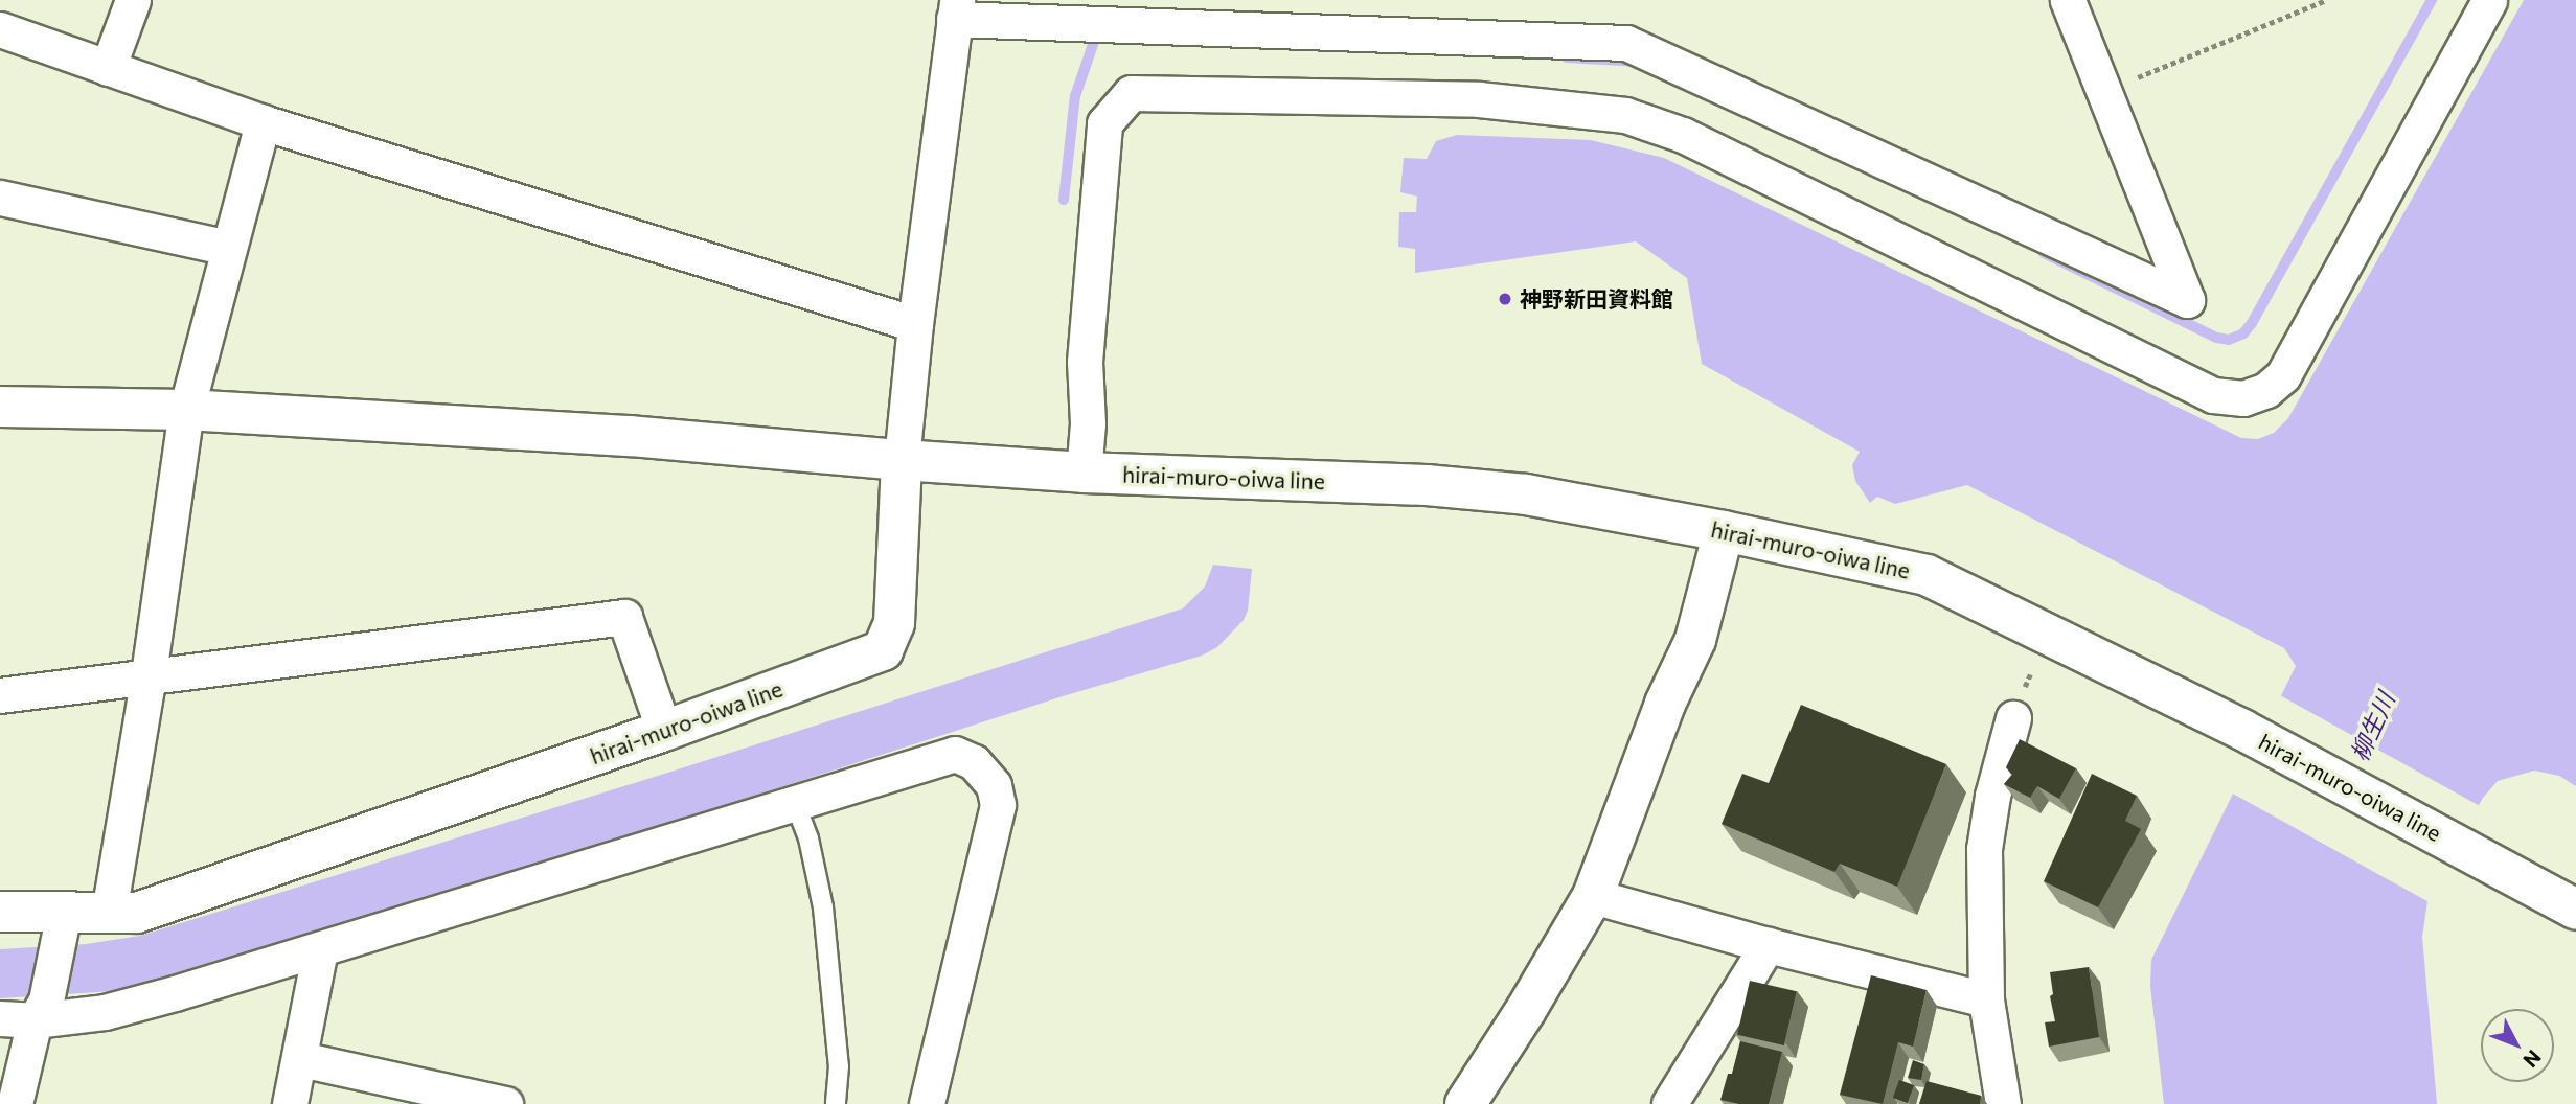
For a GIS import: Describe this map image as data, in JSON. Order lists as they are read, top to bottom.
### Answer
{
  "streets": {
    "main road": ["hirai-muro-oiwa line"]
  },
  "water": ["柳生川"],
  "places": ["神野新田資料館"],
  "north": "bottom right"
}
